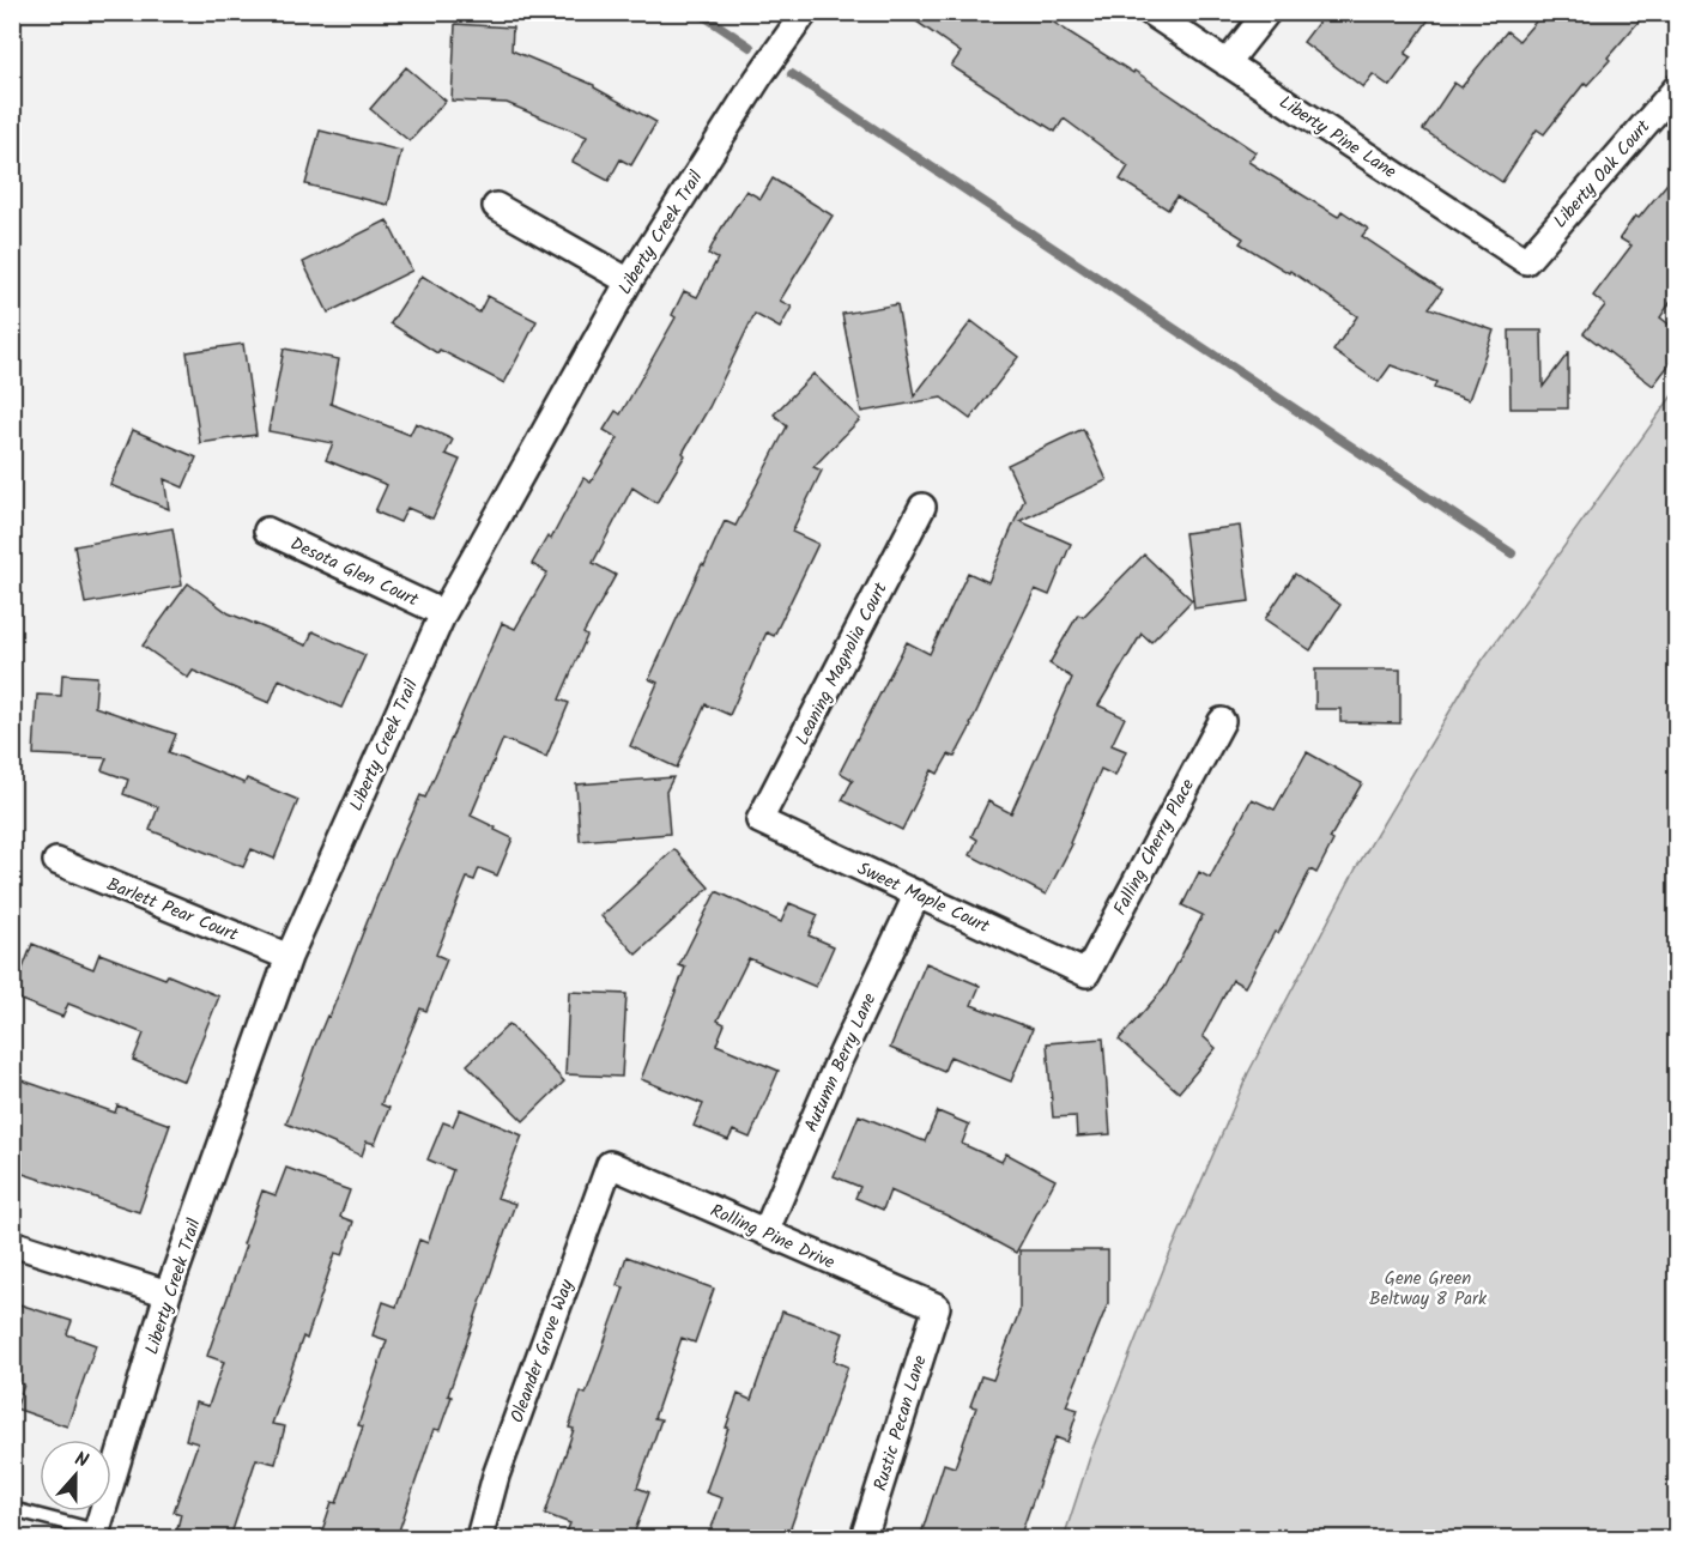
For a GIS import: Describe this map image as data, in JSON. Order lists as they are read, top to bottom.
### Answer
{
  "streets": {
    "street": [
      "Liberty Pine Lane",
      "Liberty Oak Court",
      "Liberty Creek Trail",
      "Desota Glen Court",
      "Leaning Magnolia Court",
      "Falling Cherry Place",
      "Sweet Maple Court",
      "Barlett Pear Court",
      "Autumn Berry Lane",
      "Rolling Pine Drive",
      "Oleander Grove Way",
      "Rustic Pecan Lane"
    ]
  },
  "crossings": [
    ["Liberty Pine Lane", "Liberty Oak Court"],
    ["Liberty Creek Trail", "Desota Glen Court"],
    ["Liberty Creek Trail", "Barlett Pear Court"],
    ["Leaning Magnolia Court", "Sweet Maple Court"],
    ["Falling Cherry Place", "Sweet Maple Court"],
    ["Sweet Maple Court", "Autumn Berry Lane"],
    ["Autumn Berry Lane", "Rolling Pine Drive"],
    ["Rolling Pine Drive", "Oleander Grove Way"],
    ["Rolling Pine Drive", "Rustic Pecan Lane"]
  ],
  "parks": ["Gene Green Beltway 8 Park"],
  "north": "top"
}
